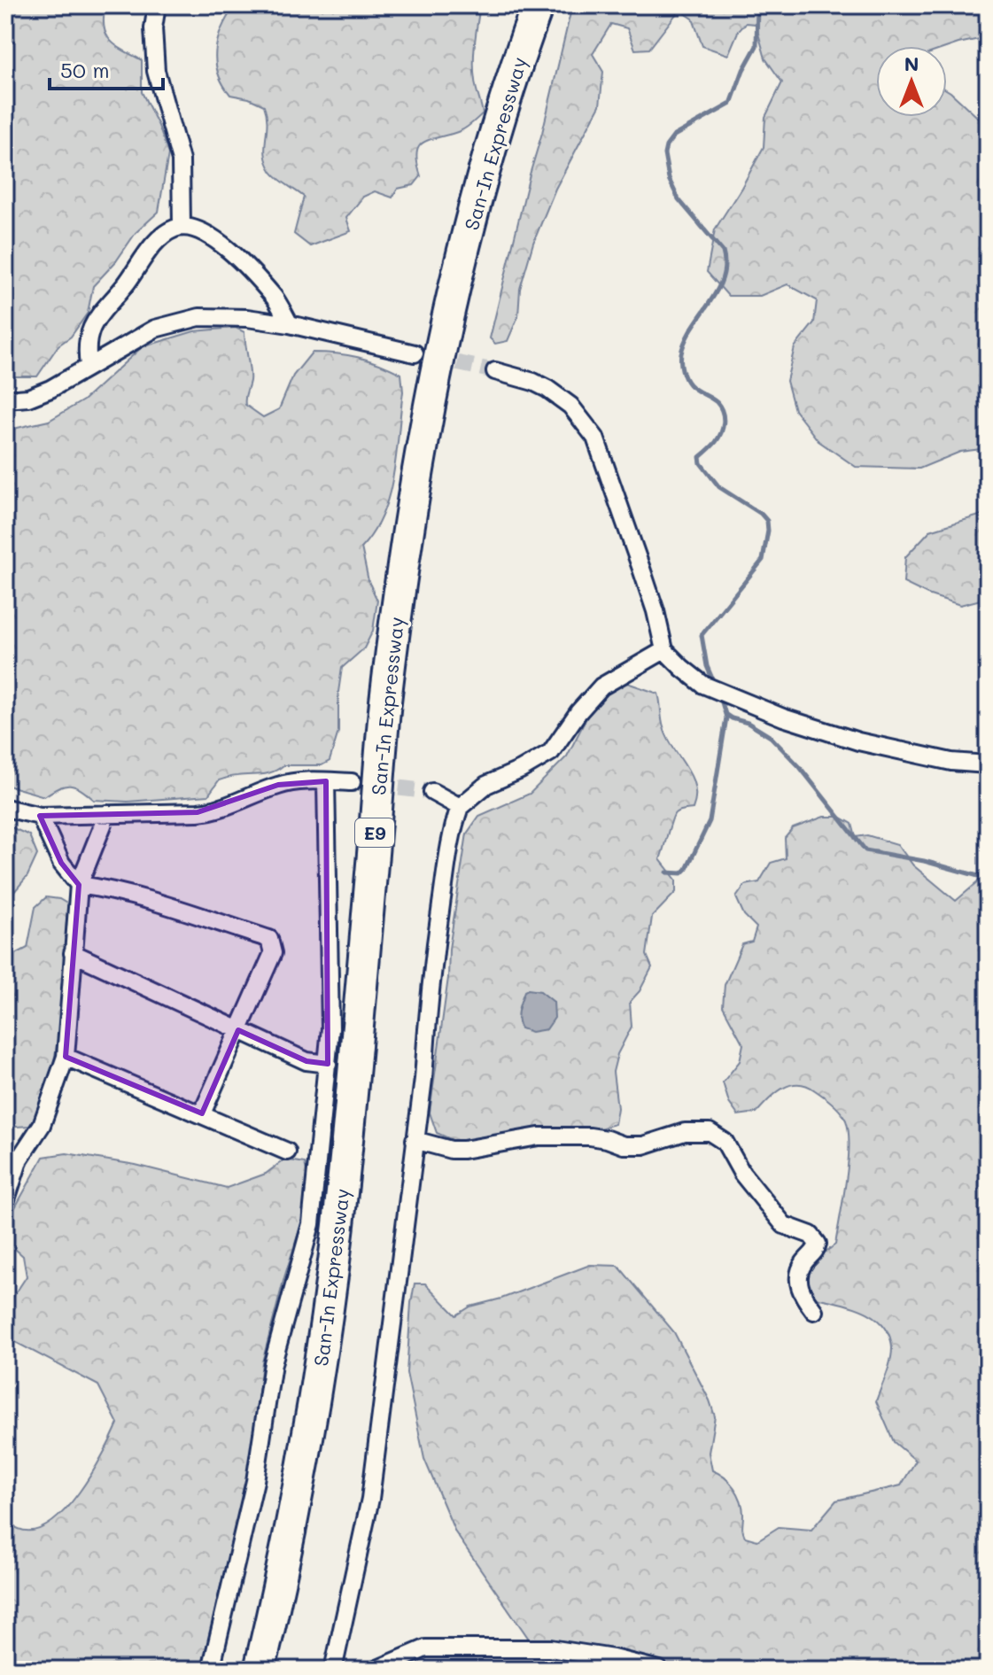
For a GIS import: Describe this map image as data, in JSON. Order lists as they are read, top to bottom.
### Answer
{
  "streets": {
    "highway": ["San-In Expressway", "E9"]
  },
  "scale_bar": "50 m",
  "north": "top"
}
